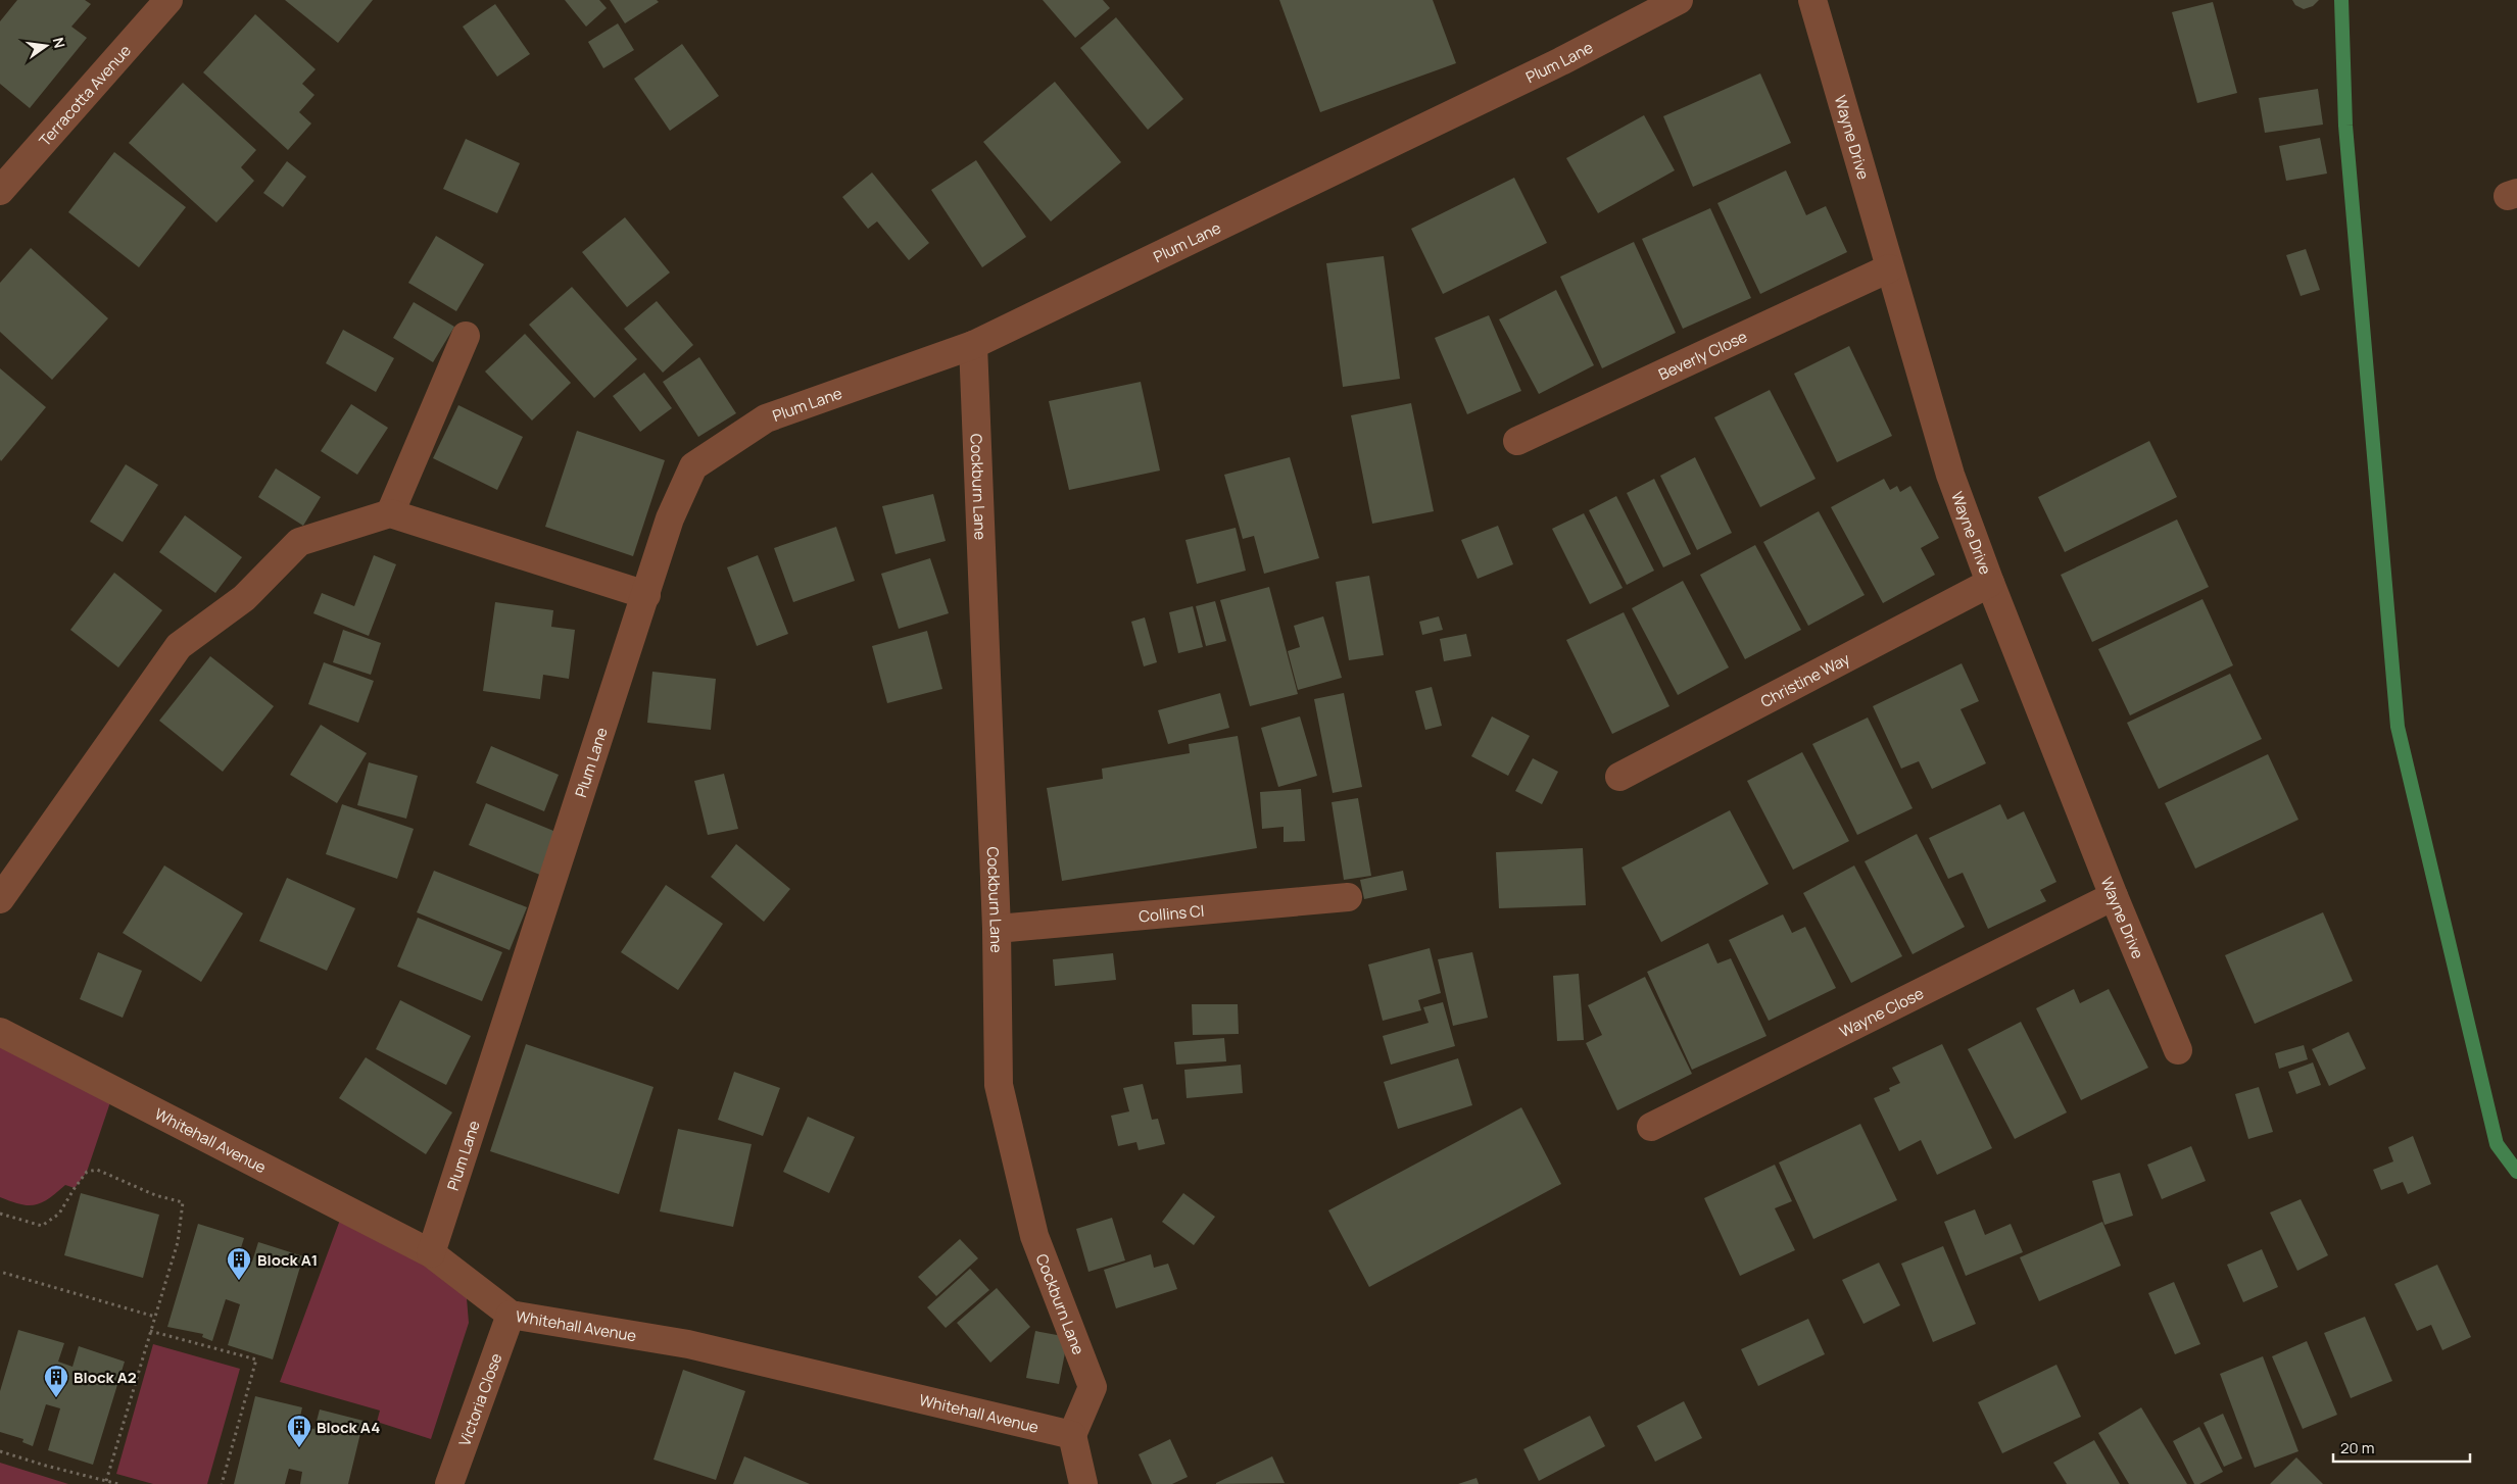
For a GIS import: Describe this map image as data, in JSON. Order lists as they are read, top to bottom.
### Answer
{
  "streets": {
    "street": [
      "Plum Lane",
      "Terracotta Avenue",
      "Wayne Drive",
      "Beverly Close",
      "Cockburn Lane",
      "Christine Way",
      "Collins Cl",
      "Wayne Close",
      "Whitehall Avenue",
      "Victoria Close"
    ]
  },
  "crossings": [
    ["Plum Lane", "Cockburn Lane"],
    ["Plum Lane", "Whitehall Avenue"],
    ["Wayne Drive", "Beverly Close"],
    ["Wayne Drive", "Christine Way"],
    ["Wayne Drive", "Wayne Close"],
    ["Cockburn Lane", "Collins Cl"],
    ["Cockburn Lane", "Whitehall Avenue"],
    ["Whitehall Avenue", "Victoria Close"]
  ],
  "places": {
    "building": ["Block A1", "Block A2", "Block A4"]
  },
  "scale_bar": "20 m",
  "north": "right"
}
